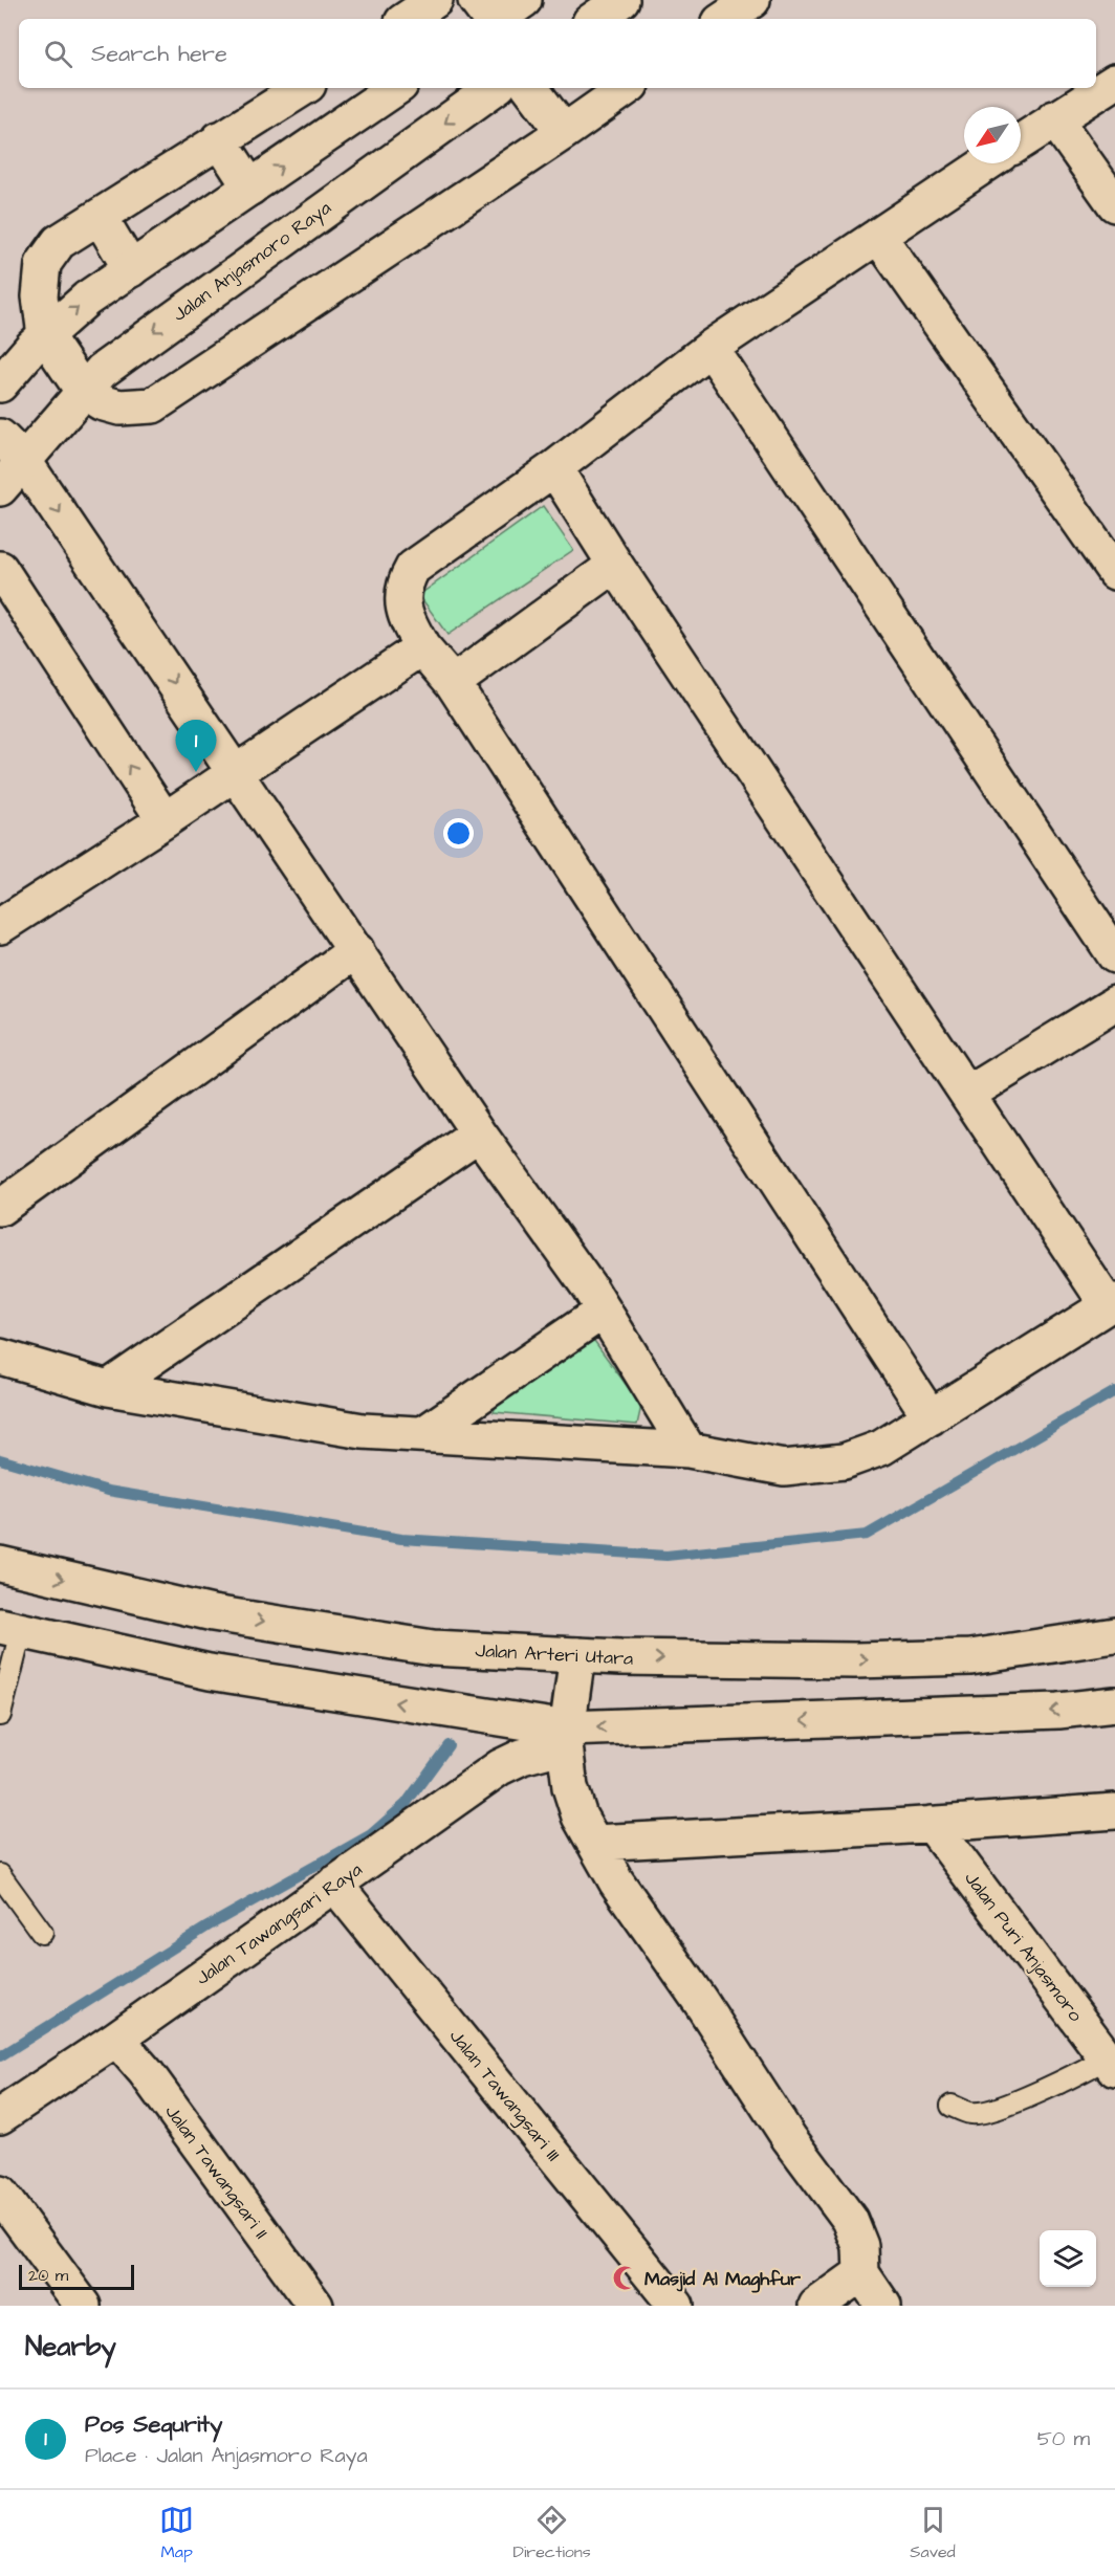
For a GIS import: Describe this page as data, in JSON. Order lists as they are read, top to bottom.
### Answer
{
  "streets": {
    "main road": [
      "Jalan Anjasmoro Raya",
      "Jalan Arteri Utara",
      "Jalan Tawangsari Raya",
      "Jalan Puri Anjasmoro",
      "Jalan Tawangsari III",
      "Jalan Tawangsari II"
    ]
  },
  "crossings": [
    ["Jalan Tawangsari Raya", "Jalan Tawangsari III"],
    ["Jalan Tawangsari Raya", "Jalan Tawangsari II"]
  ],
  "places": {
    "mosque": ["Masjid Al Maghfur"]
  },
  "scale_bar": "20 m",
  "north": "bottom left",
  "page": {
    "search": "Search here",
    "pins": "1",
    "scale": "20 m",
    "heading": "Nearby",
    "list": [
      {
        "mark": "1",
        "name": "Pos Sequrity",
        "note": "Place · Jalan Anjasmoro Raya",
        "value": "50 m"
      }
    ],
    "nav": ["Map", "Directions", "Saved"]
  }
}
